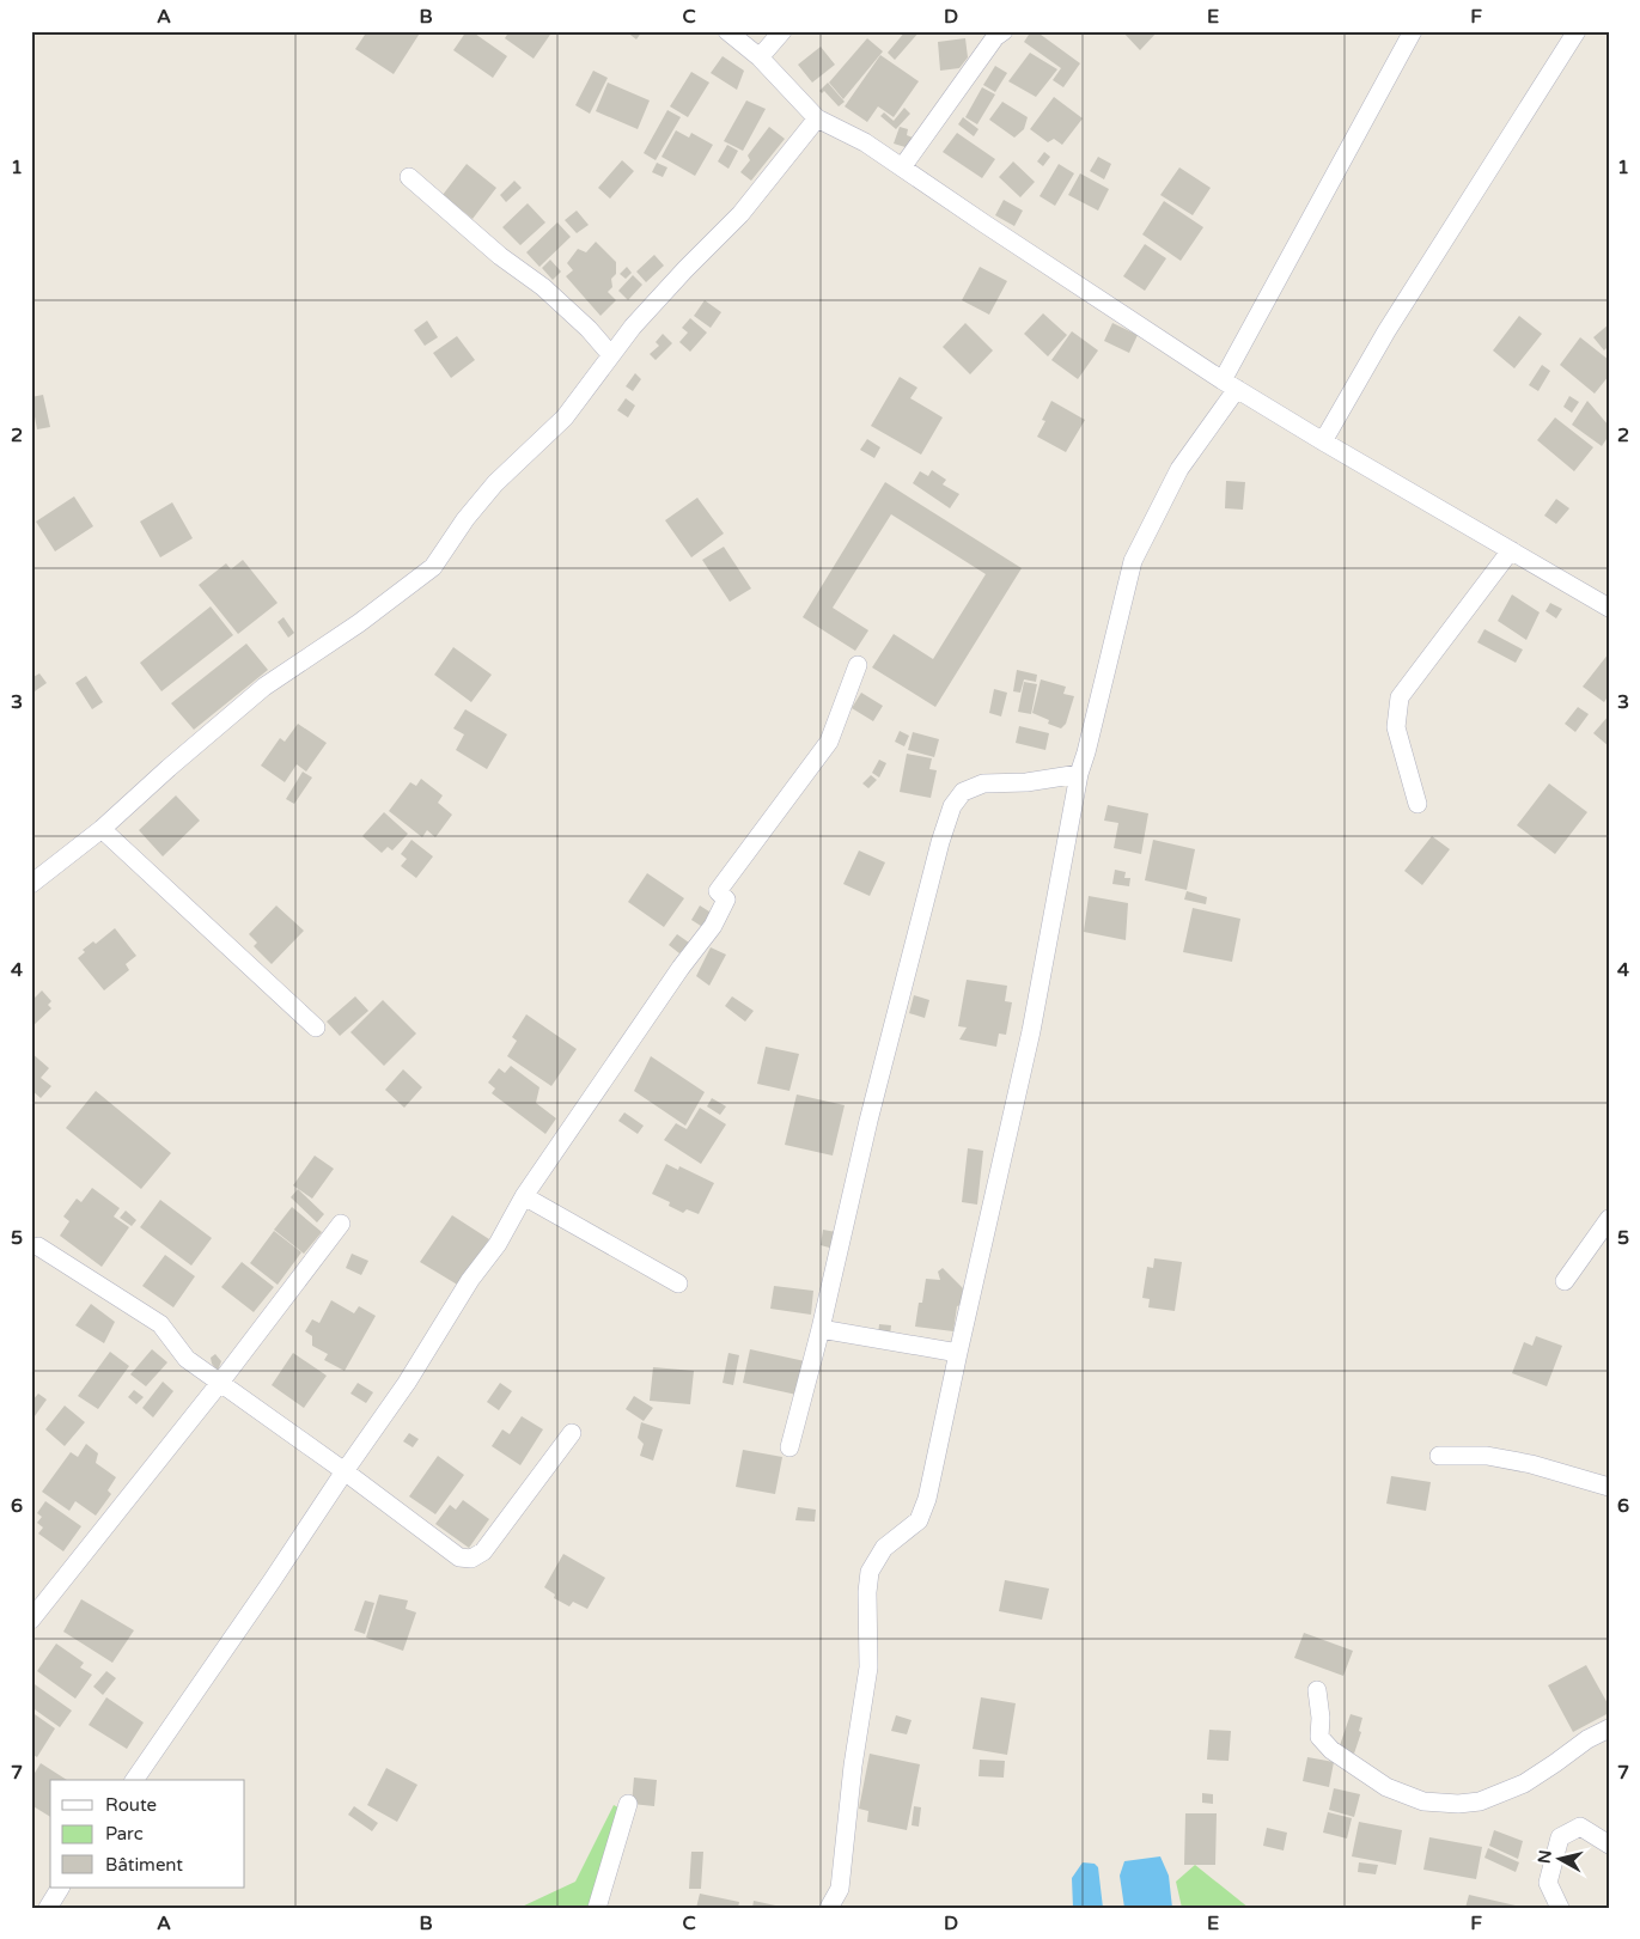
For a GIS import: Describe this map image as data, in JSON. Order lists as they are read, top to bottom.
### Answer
{
  "legend": ["Route", "Parc", "Bâtiment"],
  "north": "left",
  "grid": {
    "columns": [
      "A",
      "B",
      "C",
      "D",
      "E",
      "F"
    ],
    "rows": [
      "1",
      "2",
      "3",
      "4",
      "5",
      "6",
      "7"
    ]
  }
}
